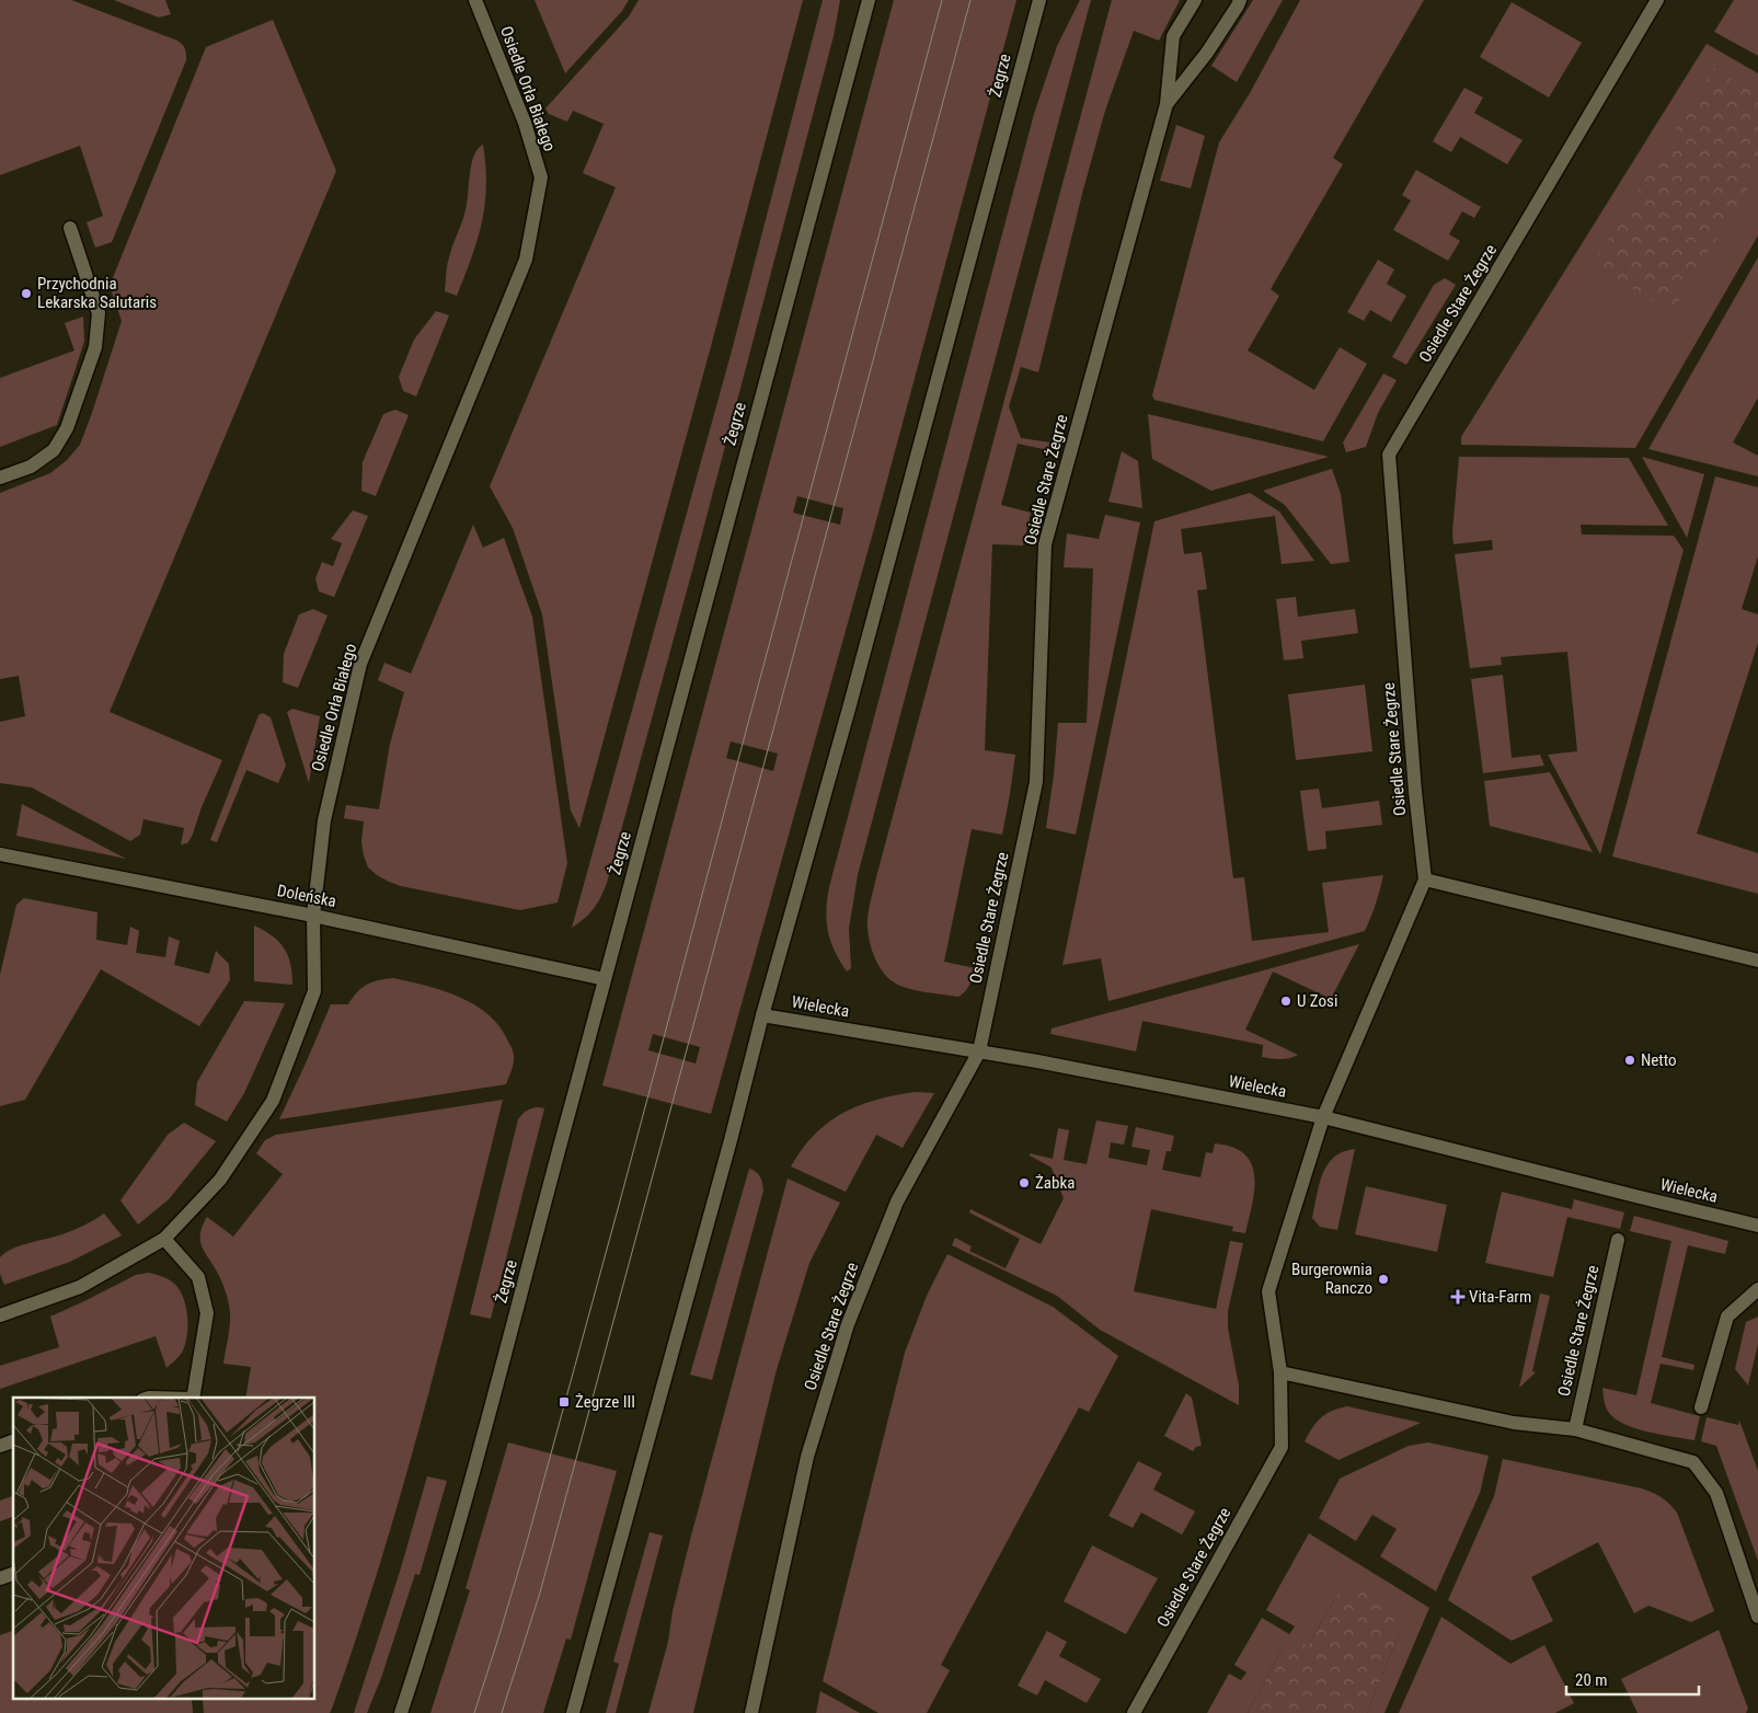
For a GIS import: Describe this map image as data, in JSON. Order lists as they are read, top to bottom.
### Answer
{
  "streets": {
    "street": [
      "Żegrze",
      "Osiedle Orła Białego",
      "Osiedle Stare Żegrze",
      "Doleńska",
      "Wielecka"
    ]
  },
  "crossings": [
    ["Żegrze", "Doleńska"],
    ["Żegrze", "Wielecka"],
    ["Osiedle Orła Białego", "Doleńska"],
    ["Osiedle Stare Żegrze", "Wielecka"]
  ],
  "places": {
    "other": [
      "Przychodnia Lekarska Salutaris",
      "U Zosi",
      "Netto",
      "Żabka",
      "Burgerownia Ranczo"
    ],
    "health": ["Vita-Farm"],
    "transit": ["Żegrze III"]
  },
  "scale_bar": "20 m"
}
